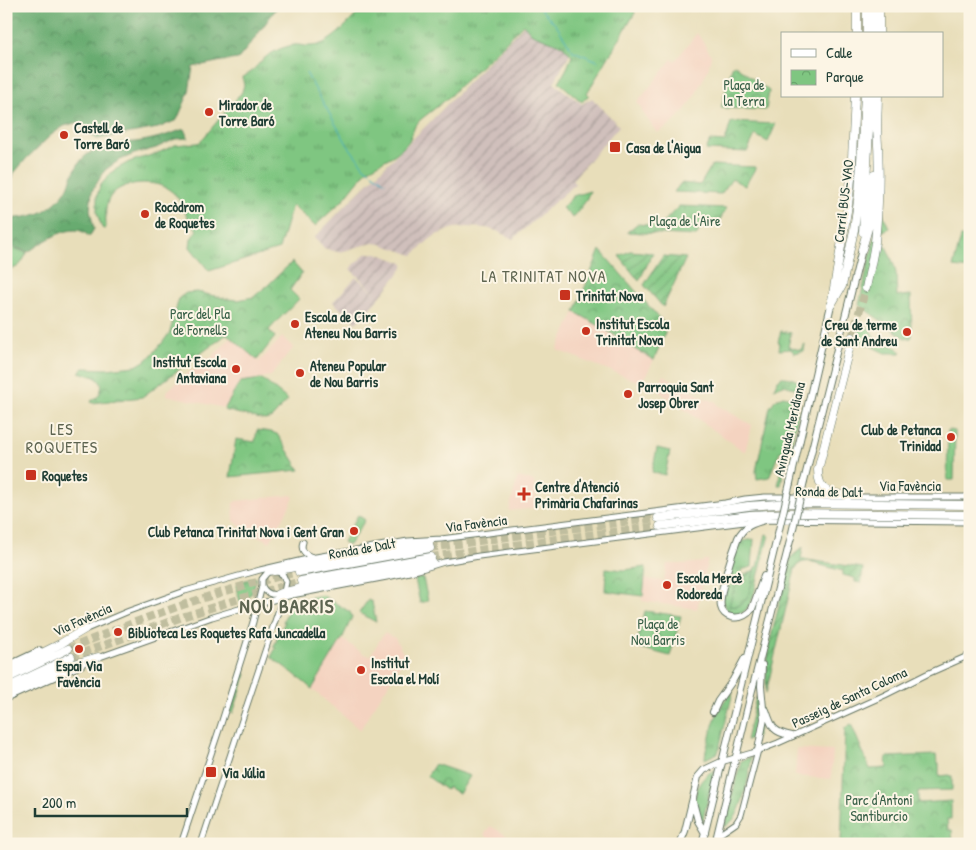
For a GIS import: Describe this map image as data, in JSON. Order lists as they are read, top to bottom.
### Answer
{
  "streets": {
    "highway": ["Carril BUS-VAO", "Avinguda Meridiana", "Ronda de Dalt"],
    "street": ["Via Favència", "Passeig de Santa Coloma"]
  },
  "crossings": [
    ["Carril BUS-VAO", "Avinguda Meridiana"],
    ["Avinguda Meridiana", "Passeig de Santa Coloma"],
    ["Via Favència", "Ronda de Dalt"]
  ],
  "districts": ["LA TRINITAT NOVA", "LES ROQUETES", "NOU BARRIS"],
  "parks": [
    "Plaça de la Terra",
    "Plaça de l'Aire",
    "Parc del Pla de Fornells",
    "Plaça de Nou Barris",
    "Parc d'Antoni Santiburcio"
  ],
  "places": {
    "other": [
      "Mirador de Torre Baró",
      "Castell de Torre Baró",
      "Rocòdrom de Roquetes",
      "Escola de Circ Ateneu Nou Barris",
      "Institut Escola Trinitat Nova",
      "Creu de terme de Sant Andreu",
      "Institut Escola Antaviana",
      "Ateneu Popular de Nou Barris",
      "Parroquia Sant Josep Obrer",
      "Club de Petanca Trinidad",
      "Club Petanca Trinitat Nova i Gent Gran",
      "Escola Mercè Rodoreda",
      "Biblioteca Les Roquetes Rafa Juncadella",
      "Espai Via Favència",
      "Institut Escola el Molí"
    ],
    "transit": [
      "Casa de l'Aigua",
      "Trinitat Nova",
      "Roquetes",
      "Via Júlia"
    ],
    "health": ["Centre d'Atenció Primària Chafarinas"]
  },
  "legend": ["Calle", "Parque"],
  "scale_bar": "200 m"
}
